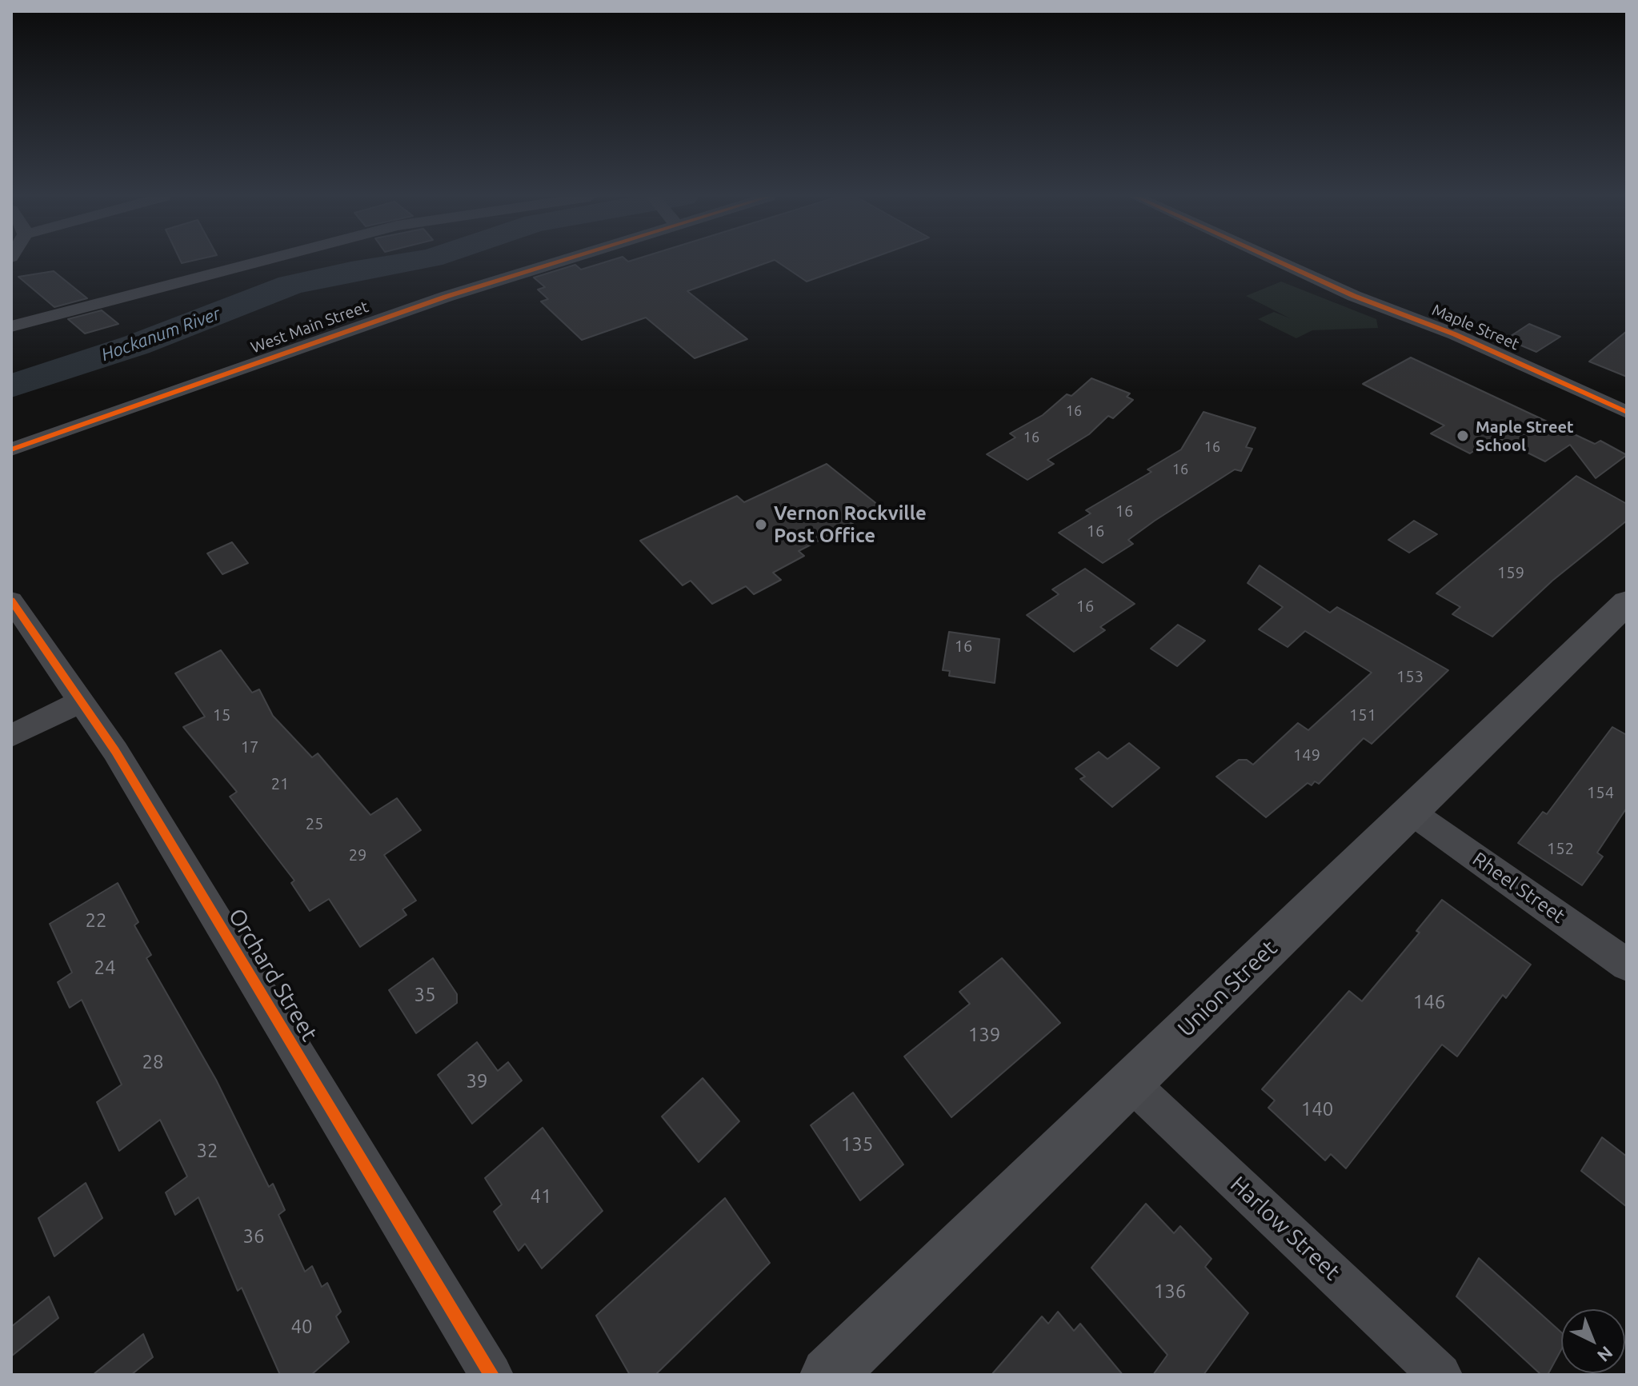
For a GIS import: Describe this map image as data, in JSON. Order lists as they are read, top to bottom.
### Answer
{
  "streets": {
    "main road": ["Union Street"],
    "street": [
      "West Main Street",
      "Maple Street",
      "Rheel Street",
      "Orchard Street",
      "Harlow Street"
    ]
  },
  "crossings": [
    ["Rheel Street", "Union Street"],
    ["Union Street", "Harlow Street"]
  ],
  "water": ["Hockanum River"],
  "places": ["Maple Street School", "Vernon Rockville Post Office"],
  "house_numbers": [
    "16",
    "16",
    "16",
    "16",
    "16",
    "16",
    "159",
    "16",
    "16",
    "153",
    "15",
    "151",
    "17",
    "149",
    "21",
    "154",
    "25",
    "152",
    "29",
    "22",
    "24",
    "35",
    "146",
    "139",
    "28",
    "39",
    "140",
    "135",
    "32",
    "41",
    "36",
    "136",
    "40"
  ],
  "north": "bottom right"
}
